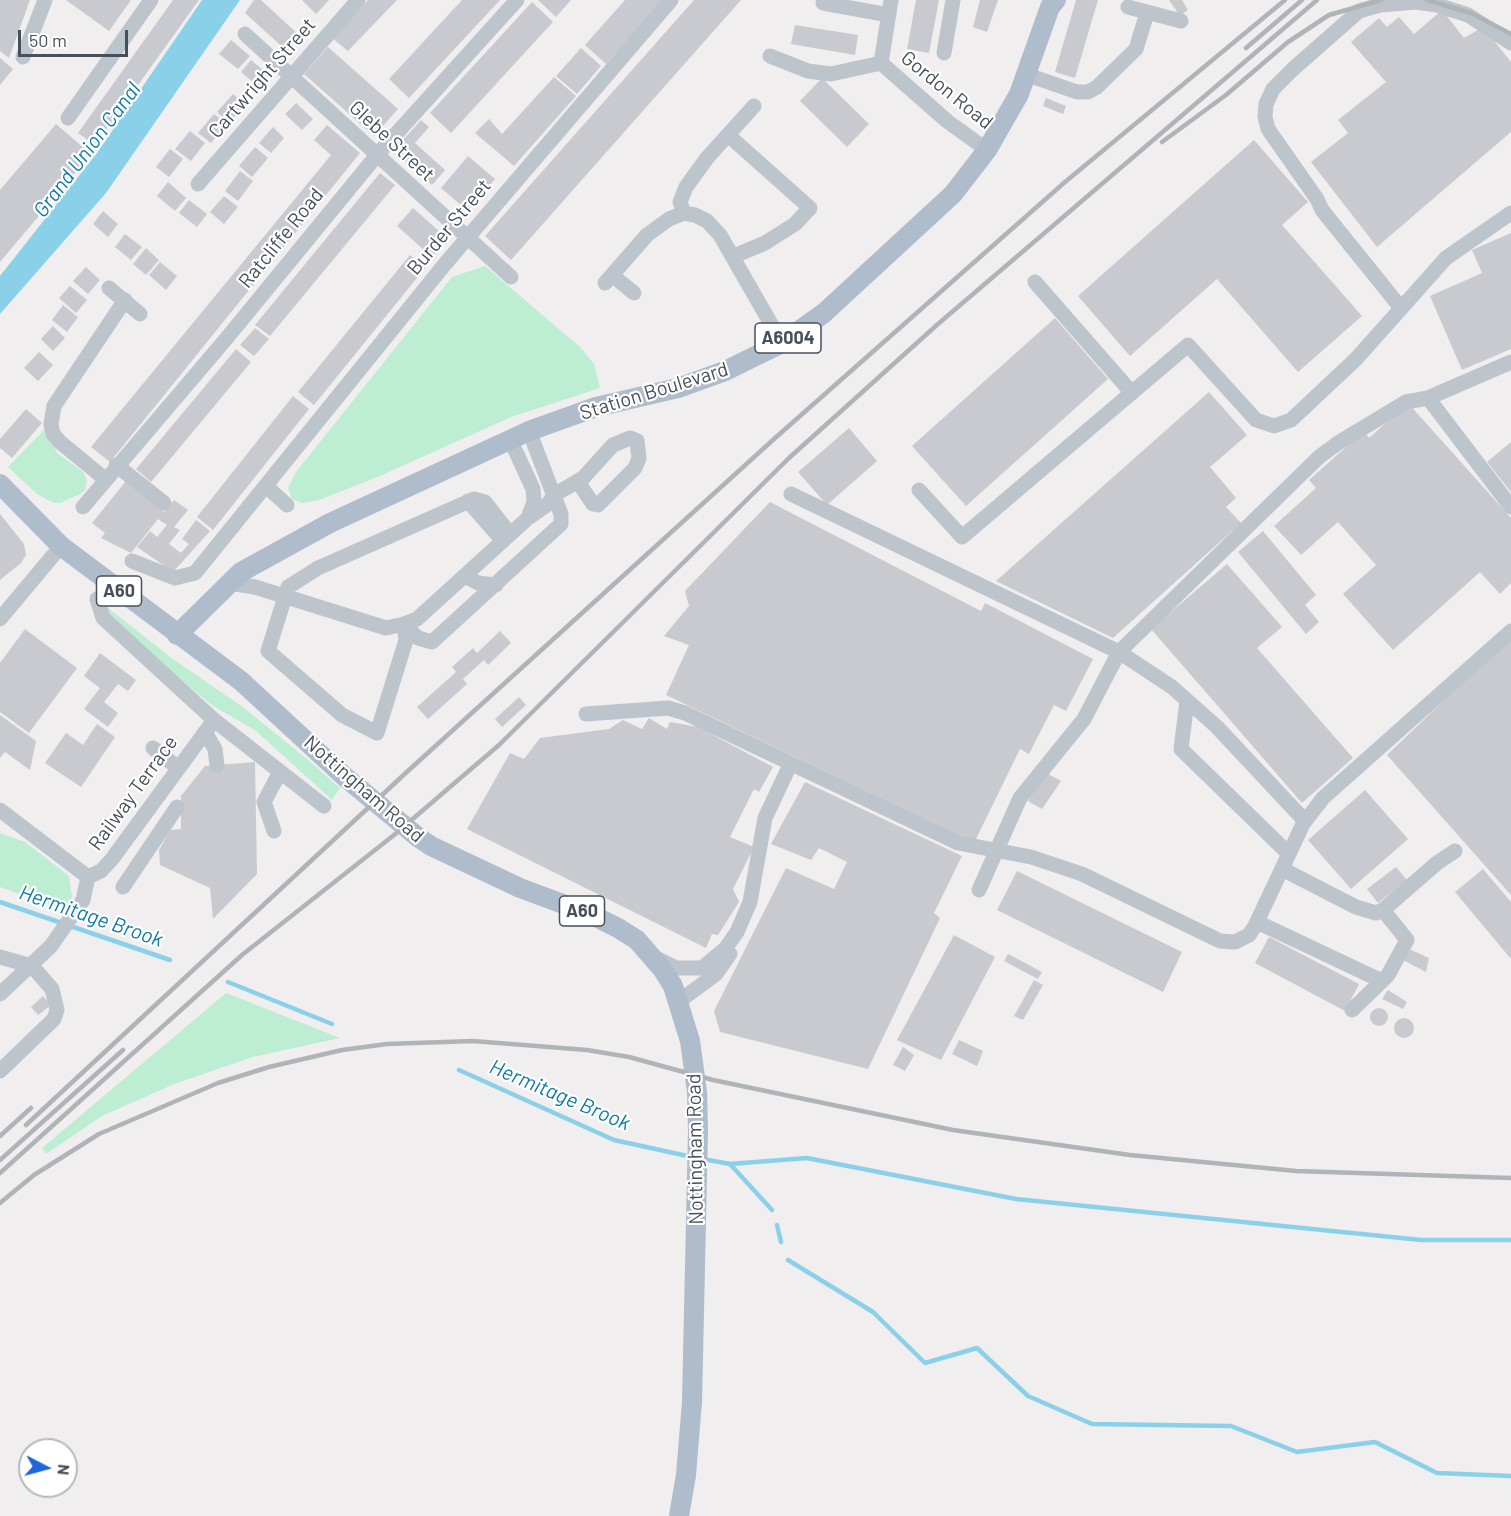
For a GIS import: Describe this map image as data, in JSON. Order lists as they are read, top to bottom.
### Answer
{
  "streets": {
    "main road": [
      "A6004",
      "Station Boulevard",
      "A60",
      "Nottingham Road"
    ],
    "street": [
      "Cartwright Street",
      "Gordon Road",
      "Glebe Street",
      "Burder Street",
      "Ratcliffe Road",
      "Railway Terrace"
    ]
  },
  "crossings": [
    ["Cartwright Street", "Glebe Street"],
    ["Gordon Road", "Station Boulevard"],
    ["Glebe Street", "Burder Street"],
    ["Glebe Street", "Ratcliffe Road"],
    ["Station Boulevard", "Nottingham Road"]
  ],
  "water": ["Grand Union Canal", "Hermitage Brook"],
  "scale_bar": "50 m",
  "north": "right"
}
